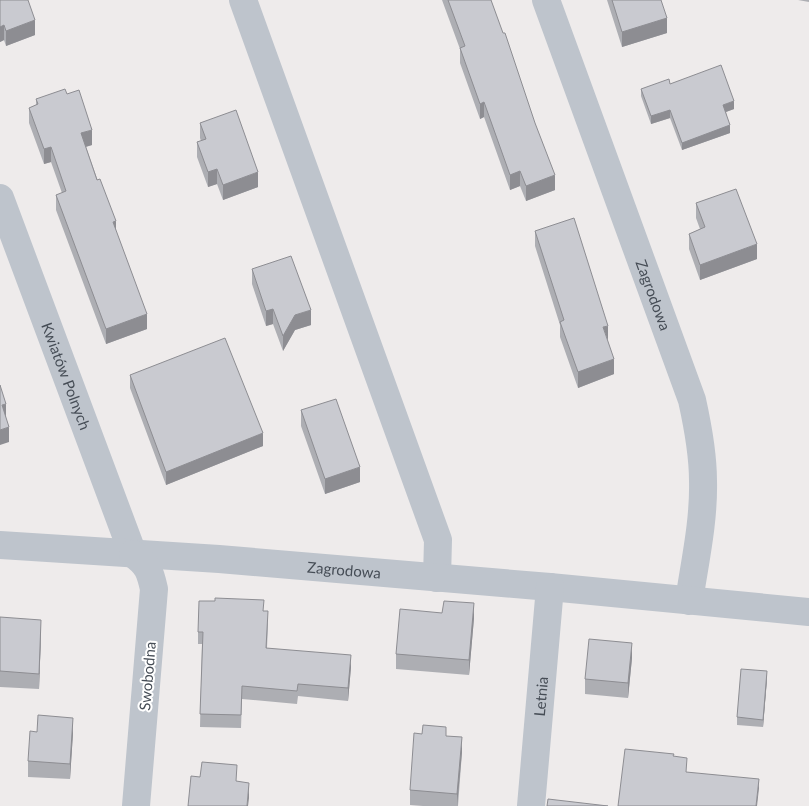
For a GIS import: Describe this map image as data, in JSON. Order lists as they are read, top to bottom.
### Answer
{
  "streets": {
    "street": [
      "Zagrodowa",
      "Kwiatów Polnych",
      "Swobodna",
      "Letnia"
    ]
  },
  "crossings": [
    ["Zagrodowa", "Kwiatów Polnych"],
    ["Zagrodowa", "Swobodna"],
    ["Zagrodowa", "Letnia"],
    ["Kwiatów Polnych", "Swobodna"]
  ]
}
